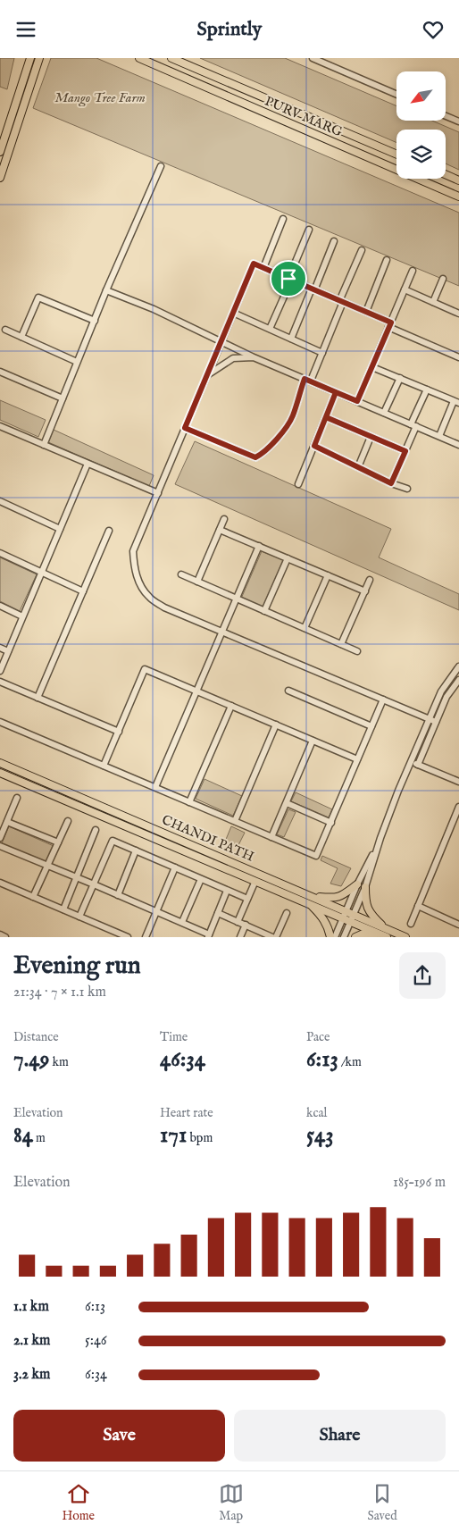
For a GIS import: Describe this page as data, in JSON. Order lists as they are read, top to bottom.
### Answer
{
  "streets": {
    "main road": ["PURV MARG", "CHANDI PATH"]
  },
  "parks": ["Mango Tree Farm"],
  "north": "bottom left",
  "page": {
    "header": "Sprintly",
    "heading": ["Evening run", "21:34 · 7 × 1.1 km"],
    "stats": [
      ["Distance", "7.49 km"],
      ["Time", "46:34"],
      ["Pace", "6:13 /km"],
      ["Elevation", "84 m"],
      ["Heart rate", "171 bpm"],
      ["kcal", "543"]
    ],
    "chart": ["Elevation", "185–196 m"],
    "list": [
      {
        "name": "1.1 km",
        "note": "6:13"
      },
      {
        "name": "2.1 km",
        "note": "5:46"
      },
      {
        "name": "3.2 km",
        "note": "6:34"
      }
    ],
    "buttons": ["Save", "Share"],
    "tabs": ["Home", "Map", "Saved"]
  }
}
